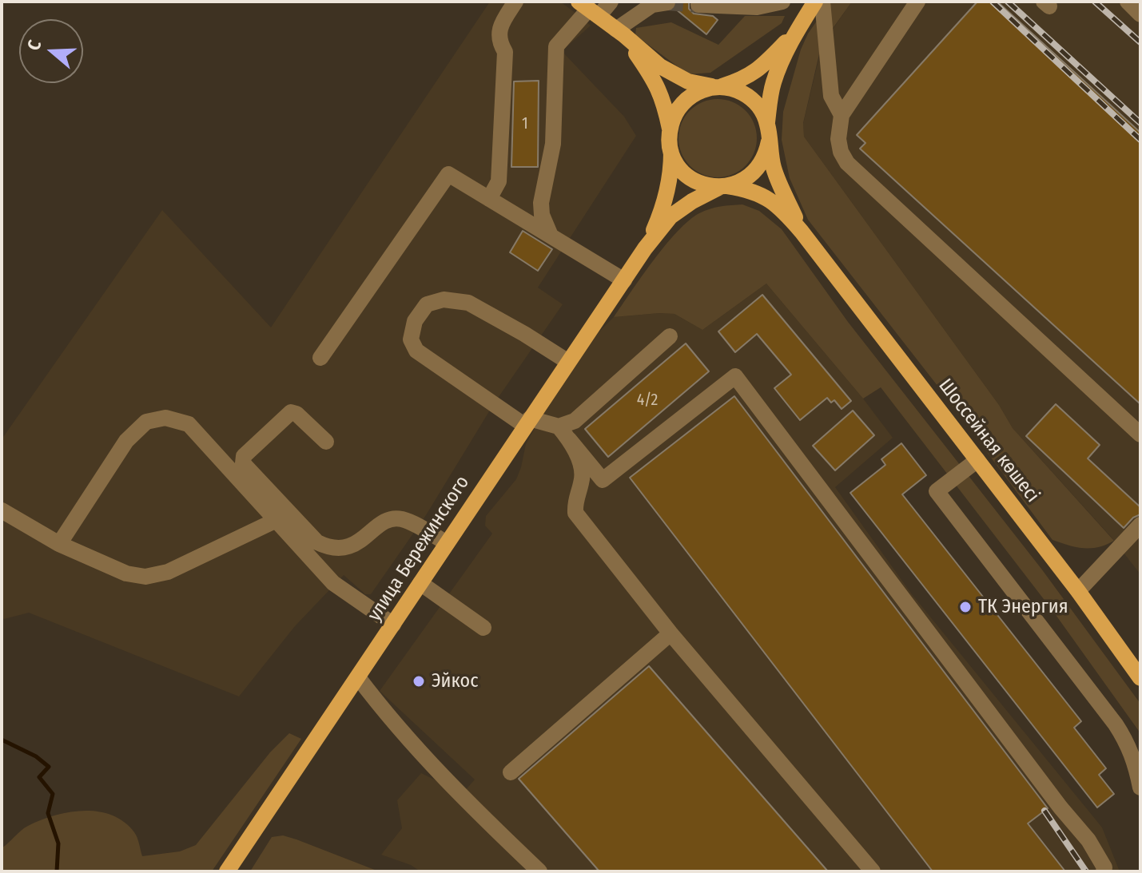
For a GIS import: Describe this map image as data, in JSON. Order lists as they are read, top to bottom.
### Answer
{
  "streets": {
    "main road": ["Шоссейная көшесі", "улица Бережинского"]
  },
  "places": ["ТК Энергия", "Эйкос"],
  "house_numbers": ["1", "4/2"],
  "north": "left"
}
